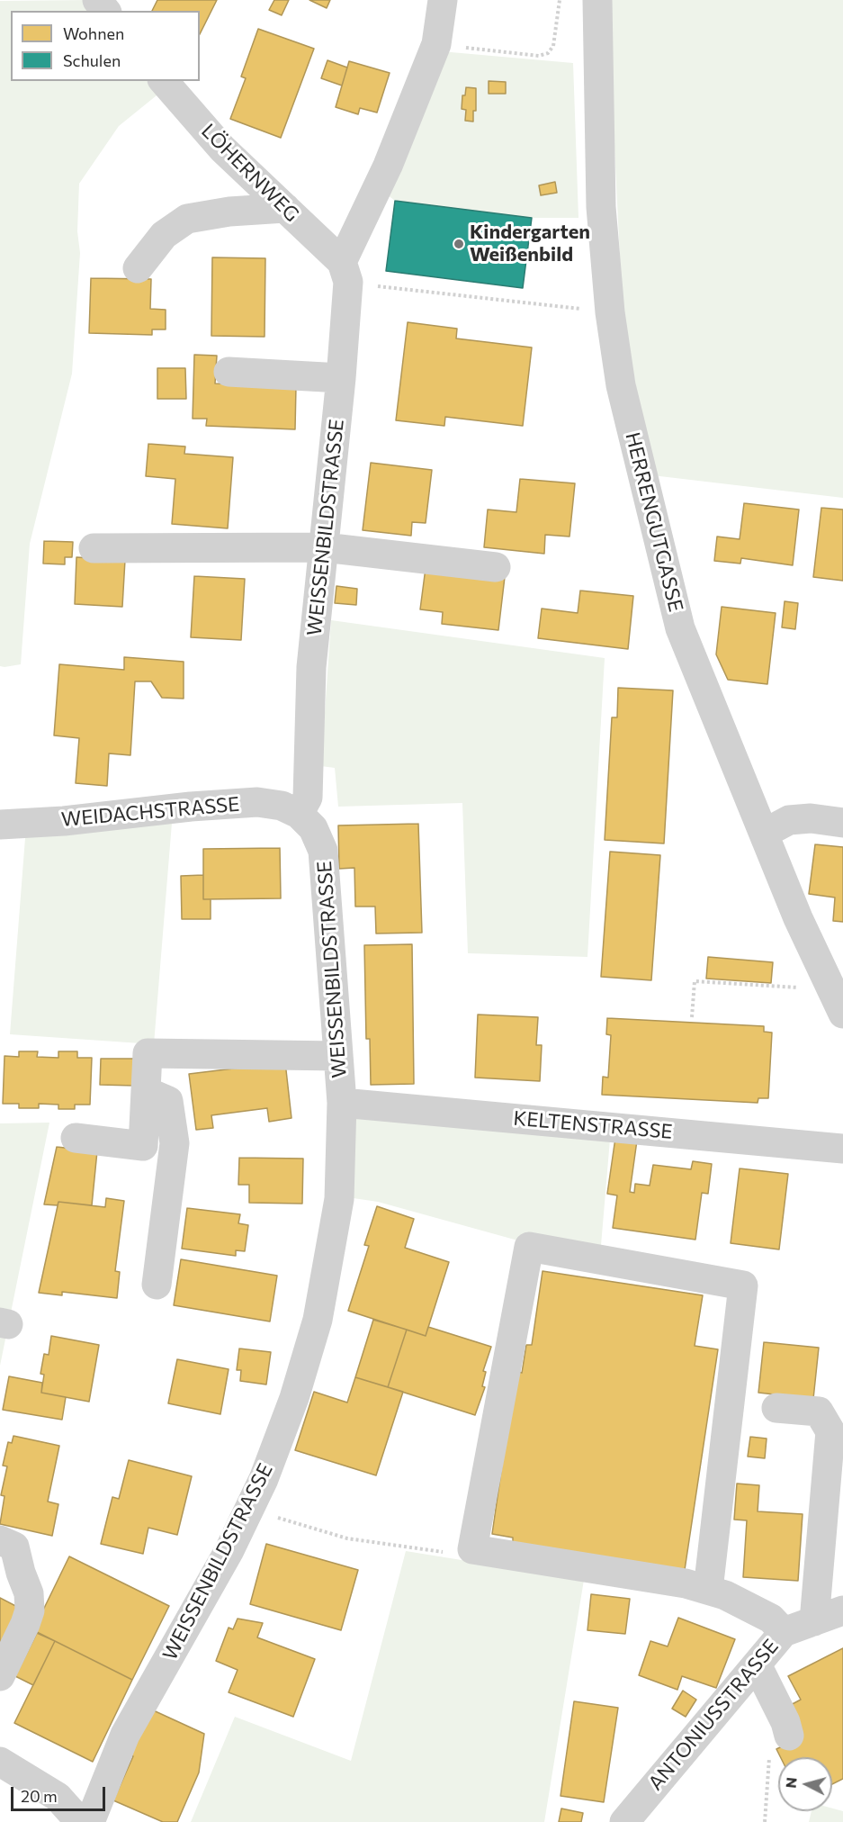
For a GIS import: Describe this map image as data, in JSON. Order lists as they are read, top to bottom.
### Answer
{
  "streets": {
    "street": [
      "LÖHERNWEG",
      "HERRENGUTGASSE",
      "WEISSENBILDSTRASSE",
      "WEIDACHSTRASSE",
      "KELTENSTRASSE",
      "ANTONIUSSTRASSE"
    ]
  },
  "crossings": [
    ["LÖHERNWEG", "WEISSENBILDSTRASSE"],
    ["WEISSENBILDSTRASSE", "WEIDACHSTRASSE"],
    ["WEISSENBILDSTRASSE", "KELTENSTRASSE"]
  ],
  "places": ["Kindergarten Weißenbild"],
  "legend": ["Wohnen", "Schulen"],
  "scale_bar": "20 m",
  "north": "left"
}
